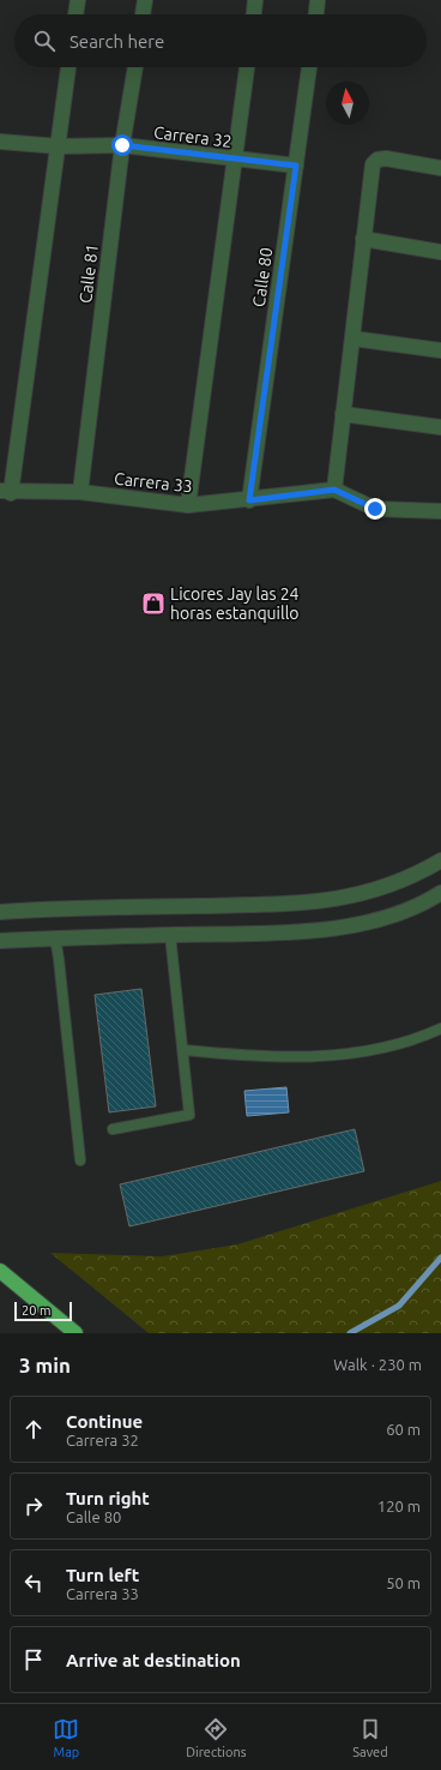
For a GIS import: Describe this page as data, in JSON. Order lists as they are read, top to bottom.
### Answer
{
  "streets": {
    "street": [
      "Carrera 32",
      "Calle 81",
      "Calle 80",
      "Carrera 33"
    ]
  },
  "crossings": [
    ["Carrera 32", "Calle 81"],
    ["Carrera 32", "Calle 80"],
    ["Calle 81", "Carrera 33"],
    ["Calle 80", "Carrera 33"]
  ],
  "places": {
    "shop": ["Licores Jay las 24 horas estanquillo"]
  },
  "scale_bar": "20 m",
  "north": "top",
  "page": {
    "search": "Search here",
    "scale": "20 m",
    "heading": ["3 min", "Walk · 230 m"],
    "list": [
      ["Continue", "Carrera 32", "60 m"],
      ["Turn right", "Calle 80", "120 m"],
      ["Turn left", "Carrera 33", "50 m"],
      "Arrive at destination"
    ],
    "nav": ["Map", "Directions", "Saved"]
  }
}
